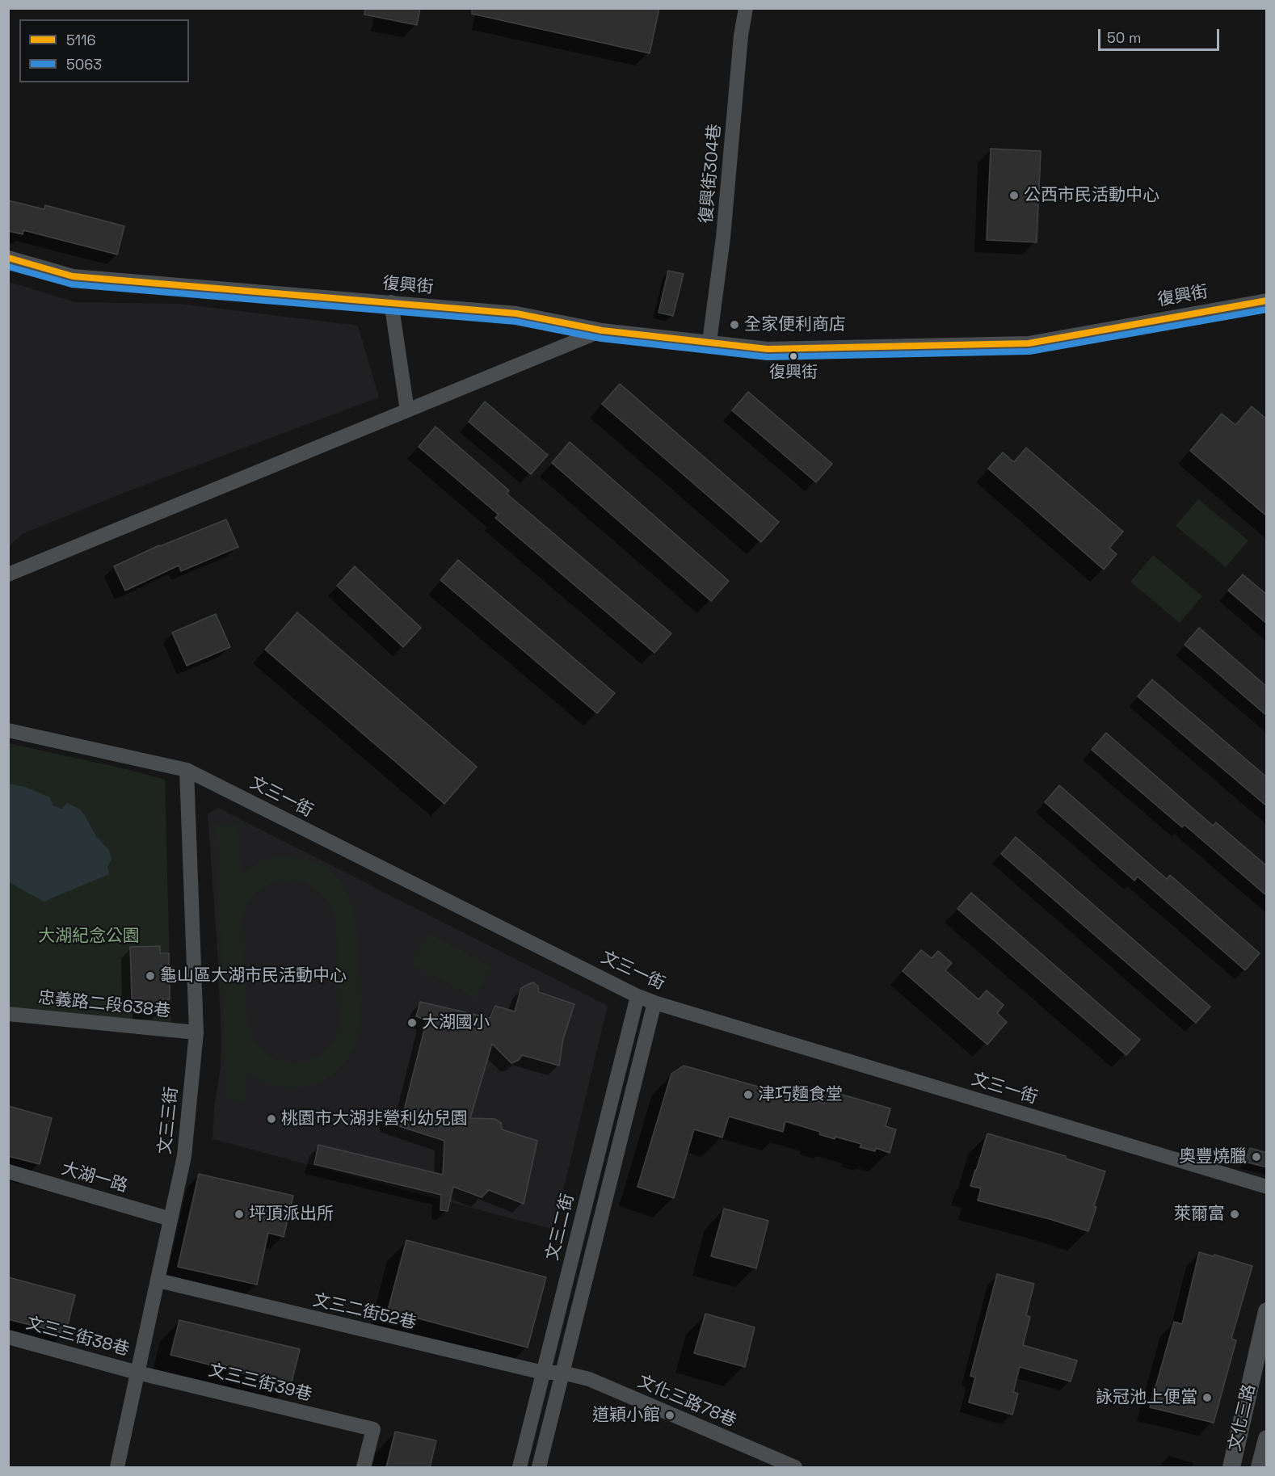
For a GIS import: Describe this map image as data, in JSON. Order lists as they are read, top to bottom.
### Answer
{
  "streets": {
    "street": [
      "復興街304巷",
      "復興街",
      "文三一街",
      "忠義路二段638巷",
      "文三三街",
      "大湖一路",
      "文三二街",
      "文三二街52巷",
      "文三三街38巷",
      "文三三街39巷",
      "文化三路78巷",
      "文化三路"
    ]
  },
  "crossings": [
    ["復興街304巷", "復興街"],
    ["文三一街", "文三三街"],
    ["文三一街", "文三二街"],
    ["忠義路二段638巷", "文三三街"],
    ["文三三街", "大湖一路"],
    ["文三三街", "文三二街52巷"],
    ["文三三街", "文三三街38巷"],
    ["文三三街", "文三三街39巷"],
    ["文三二街", "文三二街52巷"],
    ["文三二街52巷", "文化三路78巷"],
    ["文三三街38巷", "文三三街39巷"]
  ],
  "parks": ["大湖紀念公園"],
  "places": [
    "公西市民活動中心",
    "全家便利商店",
    "復興街",
    "龜山區大湖市民活動中心",
    "大湖國小",
    "津巧麵食堂",
    "桃園市大湖非營利幼兒園",
    "奧豐燒臘",
    "坪頂派出所",
    "萊爾富",
    "詠冠池上便當",
    "道穎小館"
  ],
  "lines": ["transit line 5116", "transit line 5063"],
  "legend": ["5116", "5063"],
  "scale_bar": "50 m"
}
